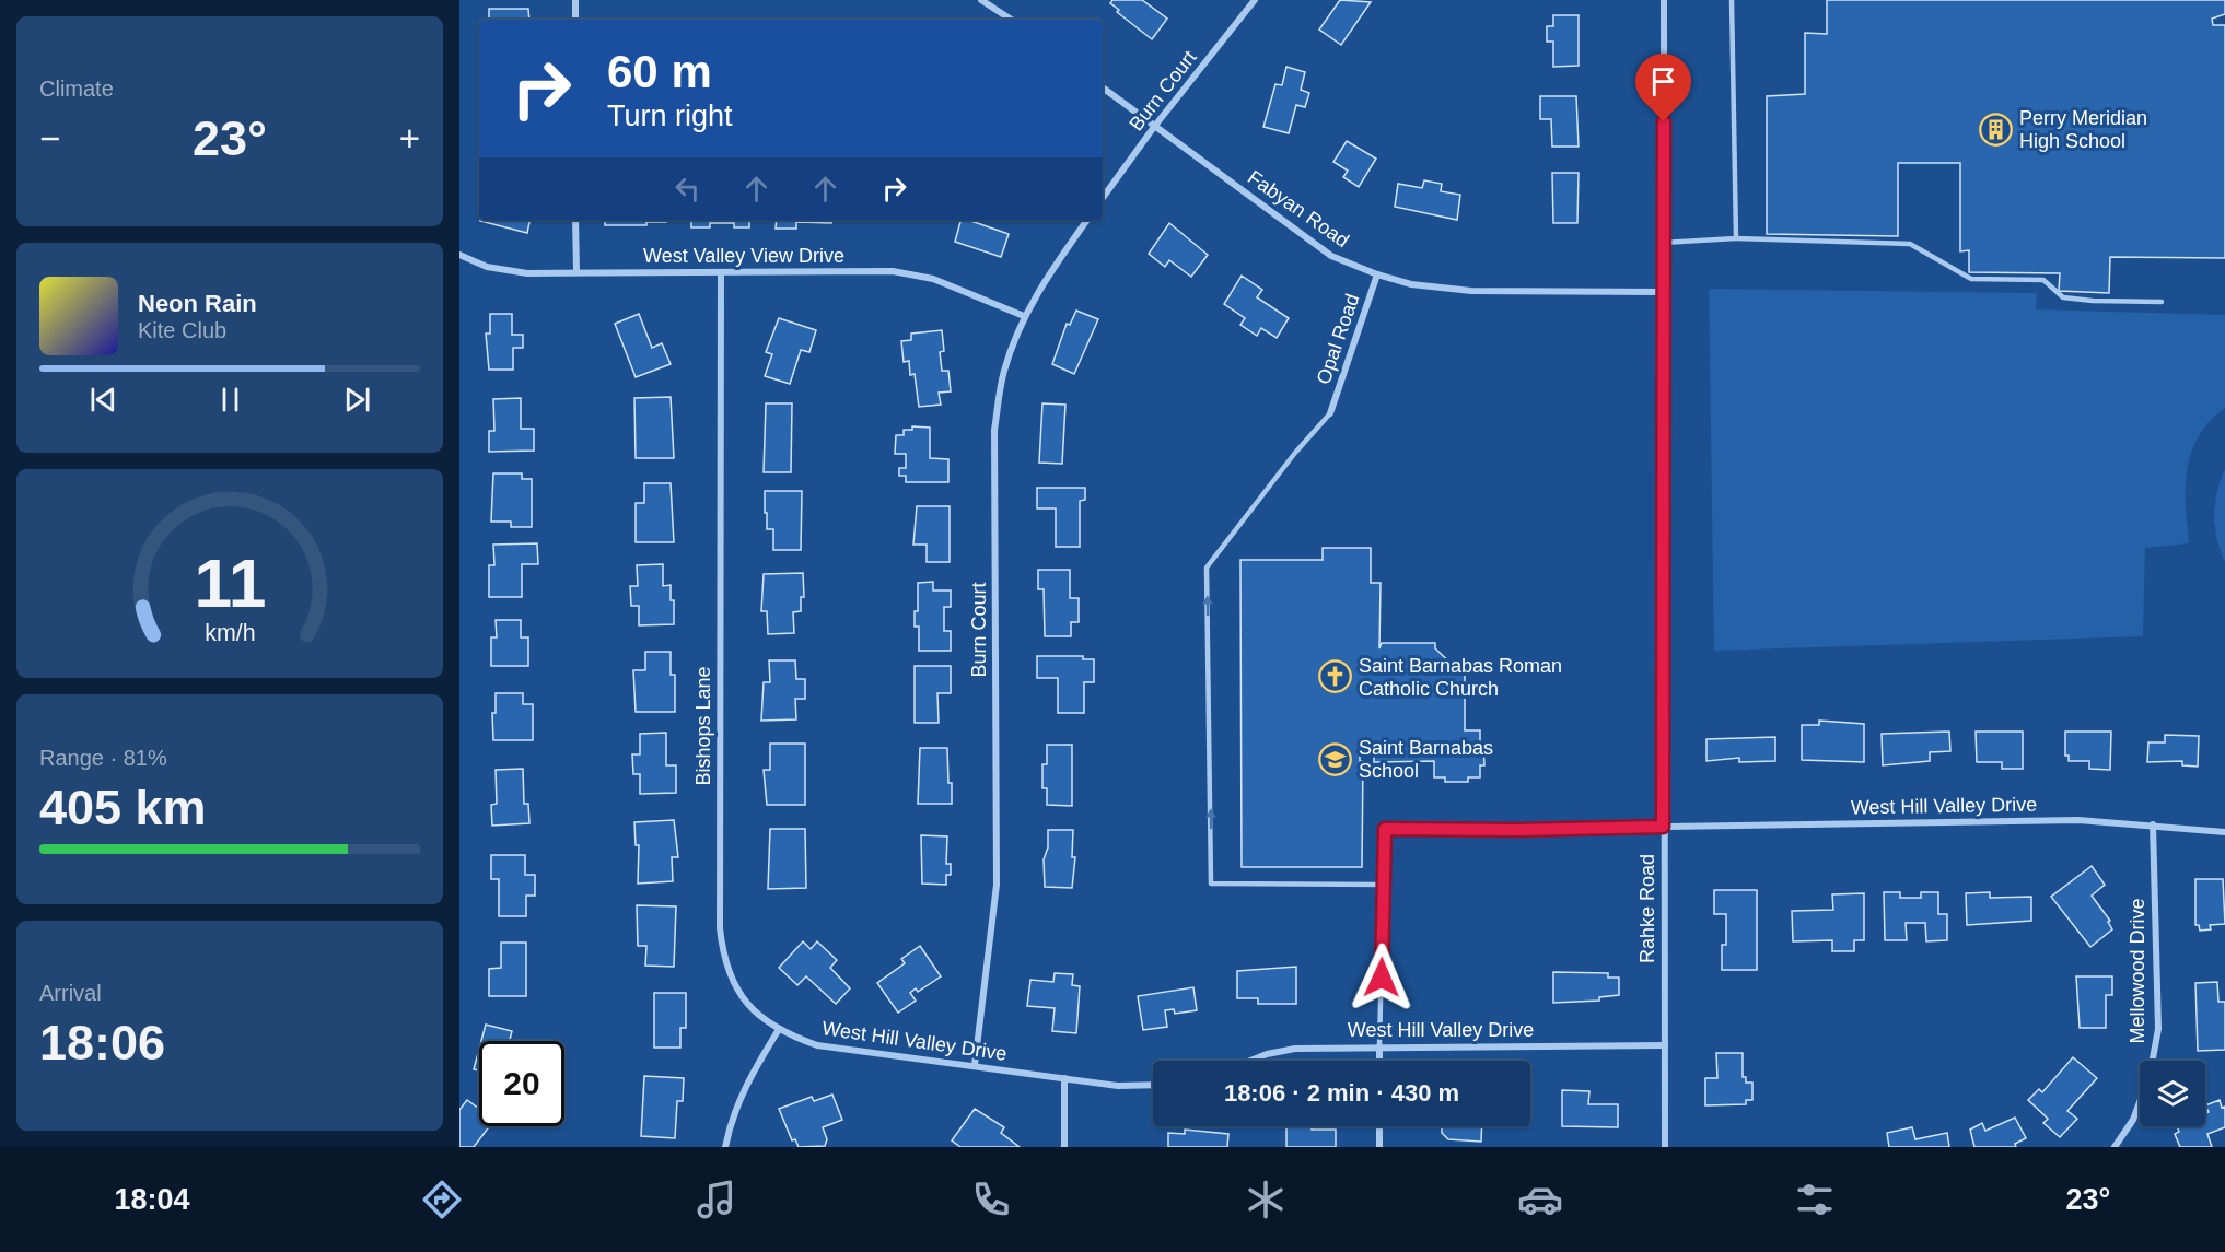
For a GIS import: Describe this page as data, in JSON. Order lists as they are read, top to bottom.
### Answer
{
  "streets": {
    "street": [
      "Burn Court",
      "Fabyan Road",
      "West Valley View Drive",
      "Opal Road",
      "Bishops Lane",
      "West Hill Valley Drive",
      "Rahke Road",
      "Mellowood Drive"
    ]
  },
  "crossings": [
    ["Burn Court", "Fabyan Road"],
    ["Burn Court", "West Valley View Drive"],
    ["Burn Court", "West Hill Valley Drive"],
    ["Fabyan Road", "Opal Road"],
    ["Fabyan Road", "Rahke Road"],
    ["West Valley View Drive", "Bishops Lane"],
    ["Bishops Lane", "West Hill Valley Drive"],
    ["West Hill Valley Drive", "Rahke Road"],
    ["West Hill Valley Drive", "Mellowood Drive"]
  ],
  "places": {
    "building": ["Perry Meridian High School"],
    "church": ["Saint Barnabas Roman Catholic Church"],
    "school or university": ["Saint Barnabas School"]
  },
  "page": {
    "tile": [
      "Climate",
      ["Range · 81%", "405 km"],
      ["Arrival", "18:06"]
    ],
    "turn": ["60 m", "Turn right"],
    "heat": ["−", "23°", "+"],
    "song": ["Neon Rain", "Kite Club"],
    "limit": "20",
    "trip": "18:06 · 2 min · 430 m",
    "tabs": ["18:04", "23°"],
    "gauge": ["11", "km/h"]
  }
}
